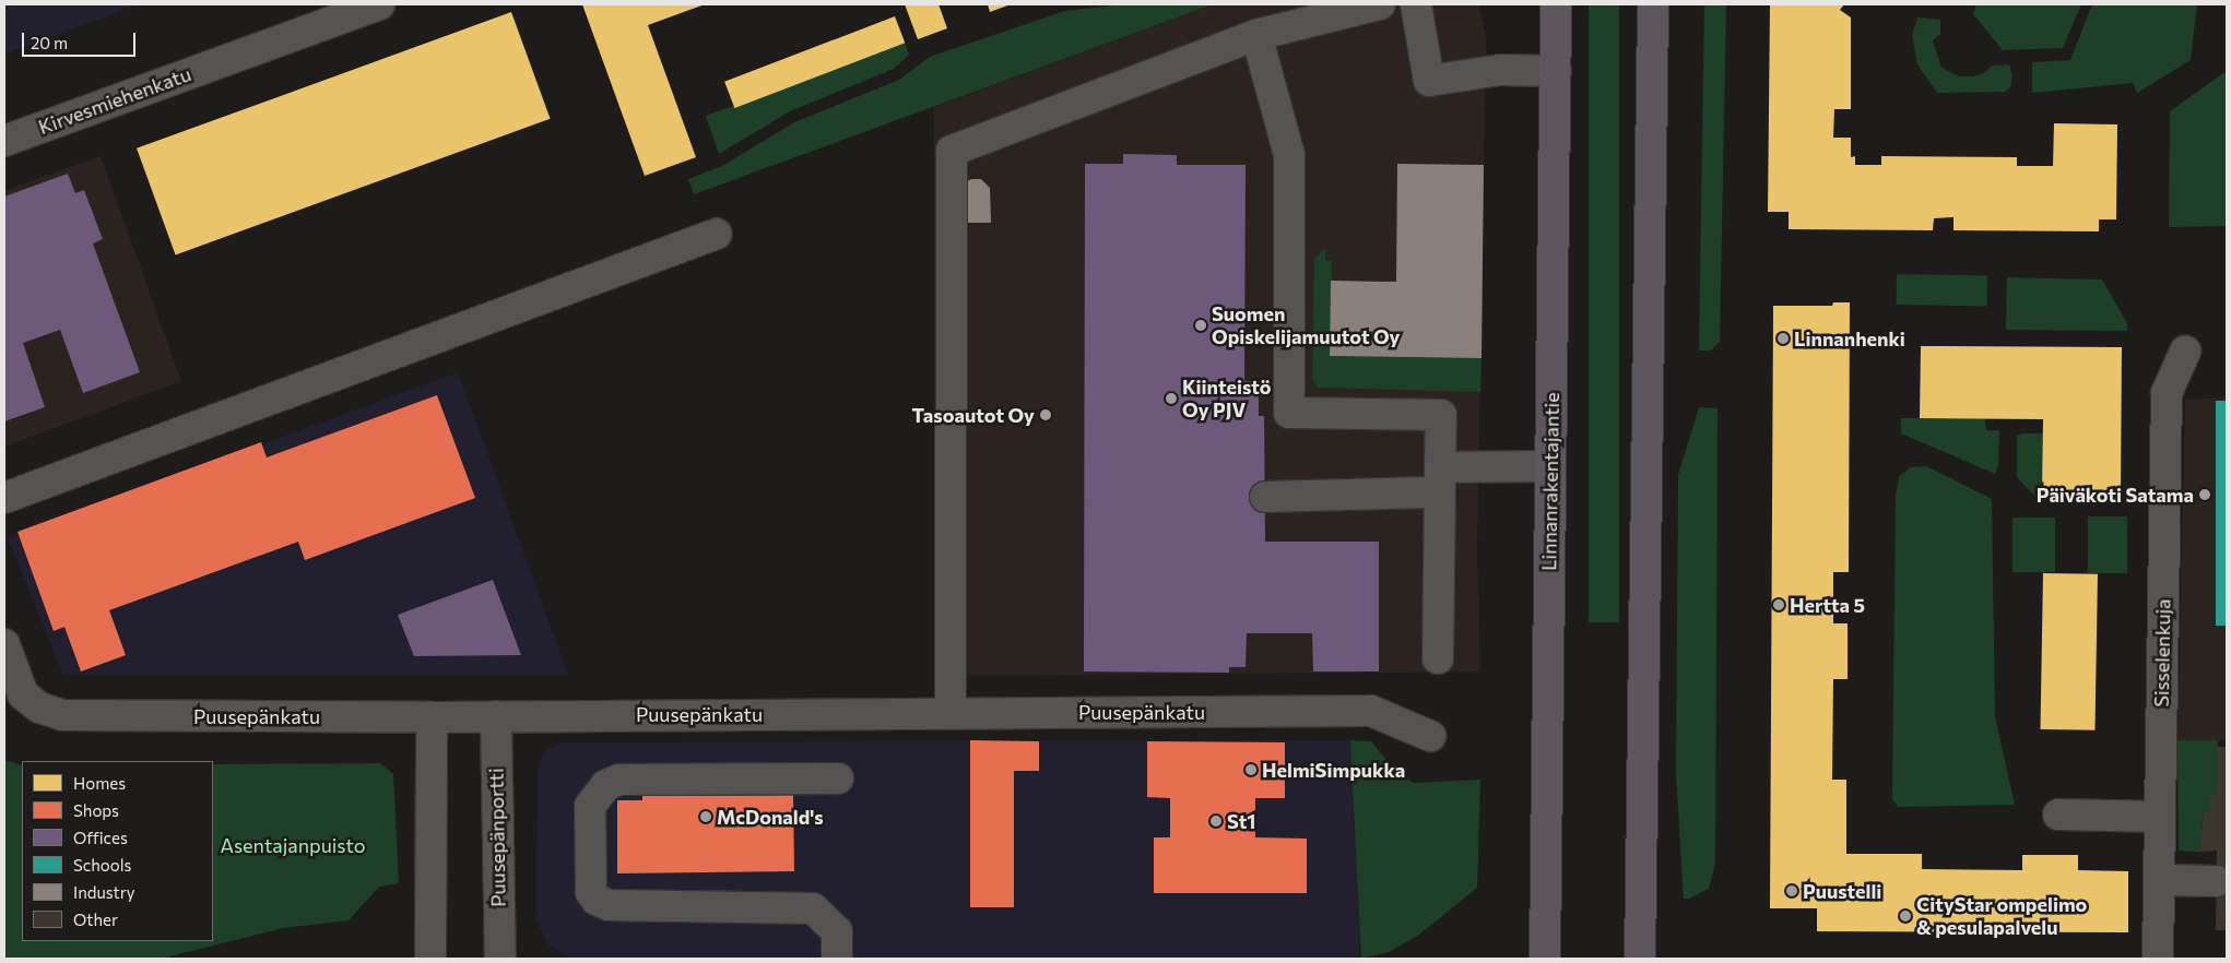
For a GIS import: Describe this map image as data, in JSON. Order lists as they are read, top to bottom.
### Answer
{
  "streets": {
    "main road": ["Linnanrakentajantie"],
    "street": [
      "Kirvesmiehenkatu",
      "Sisselenkuja",
      "Puusepänkatu",
      "Puusepänportti"
    ]
  },
  "crossings": [
    ["Puusepänkatu", "Puusepänportti"]
  ],
  "parks": ["Asentajanpuisto"],
  "places": [
    "Suomen Opiskelijamuutot Oy",
    "Linnanhenki",
    "Kiinteistö Oy PJV",
    "Tasoautot Oy",
    "Päiväkoti Satama",
    "Hertta 5",
    "HelmiSimpukka",
    "McDonald's",
    "St1",
    "Puustelli",
    "CityStar ompelimo & pesulapalvelu"
  ],
  "legend": [
    "Homes",
    "Shops",
    "Offices",
    "Schools",
    "Industry",
    "Other"
  ],
  "scale_bar": "20 m"
}
